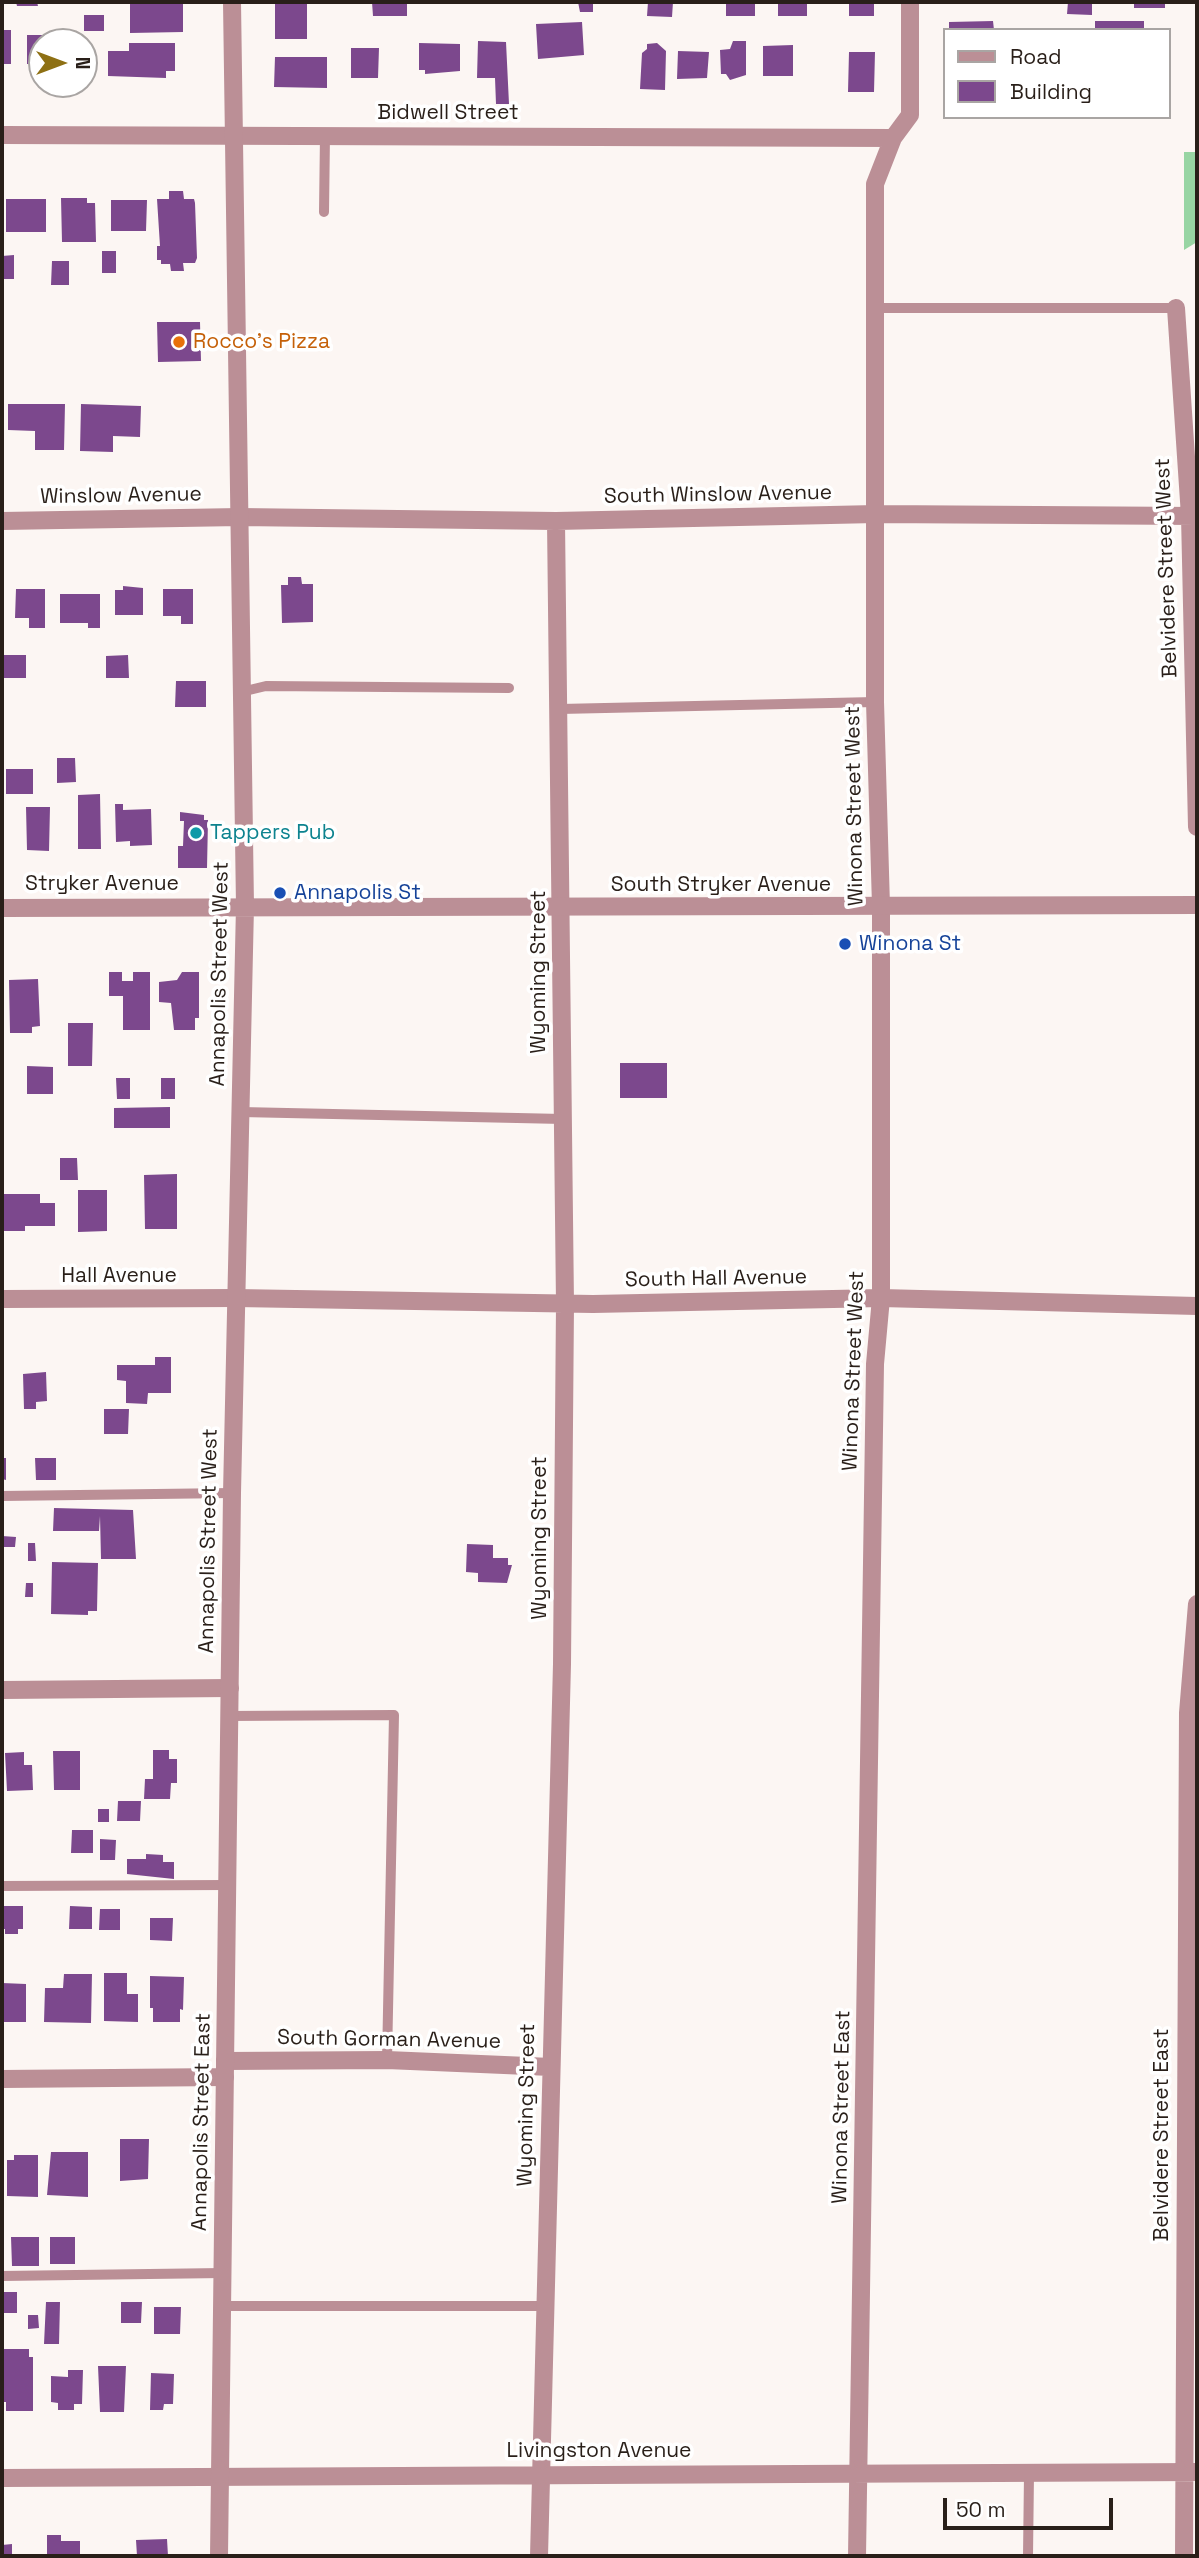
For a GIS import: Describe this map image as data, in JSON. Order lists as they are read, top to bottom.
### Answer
{
  "streets": {
    "street": [
      "Bidwell Street",
      "South Winslow Avenue",
      "Winslow Avenue",
      "Belvidere Street West",
      "Winona Street West",
      "Stryker Avenue",
      "South Stryker Avenue",
      "Wyoming Street",
      "Annapolis Street West",
      "Hall Avenue",
      "South Hall Avenue",
      "South Gorman Avenue",
      "Winona Street East",
      "Annapolis Street East",
      "Belvidere Street East",
      "Livingston Avenue"
    ]
  },
  "crossings": [
    ["Bidwell Street", "Winona Street West"],
    ["Bidwell Street", "Annapolis Street West"],
    ["South Winslow Avenue", "Winslow Avenue"],
    ["South Winslow Avenue", "Belvidere Street West"],
    ["South Winslow Avenue", "Winona Street West"],
    ["South Winslow Avenue", "Wyoming Street"],
    ["South Winslow Avenue", "Annapolis Street West"],
    ["Winslow Avenue", "Annapolis Street West"],
    ["Winona Street West", "South Stryker Avenue"],
    ["Winona Street West", "South Hall Avenue"],
    ["Winona Street West", "Winona Street East"],
    ["Stryker Avenue", "South Stryker Avenue"],
    ["Stryker Avenue", "Annapolis Street West"],
    ["South Stryker Avenue", "Wyoming Street"],
    ["South Stryker Avenue", "Annapolis Street West"],
    ["Wyoming Street", "South Hall Avenue"],
    ["Wyoming Street", "South Gorman Avenue"],
    ["Wyoming Street", "Livingston Avenue"],
    ["Annapolis Street West", "Hall Avenue"],
    ["Annapolis Street West", "South Hall Avenue"],
    ["Annapolis Street West", "Annapolis Street East"],
    ["Hall Avenue", "South Hall Avenue"],
    ["South Gorman Avenue", "Annapolis Street East"],
    ["Winona Street East", "Livingston Avenue"],
    ["Annapolis Street East", "Livingston Avenue"],
    ["Belvidere Street East", "Livingston Avenue"]
  ],
  "places": [
    "Rocco's Pizza",
    "Tappers Pub",
    "Annapolis St",
    "Winona St"
  ],
  "legend": ["Road", "Building"],
  "scale_bar": "50 m",
  "north": "right"
}
